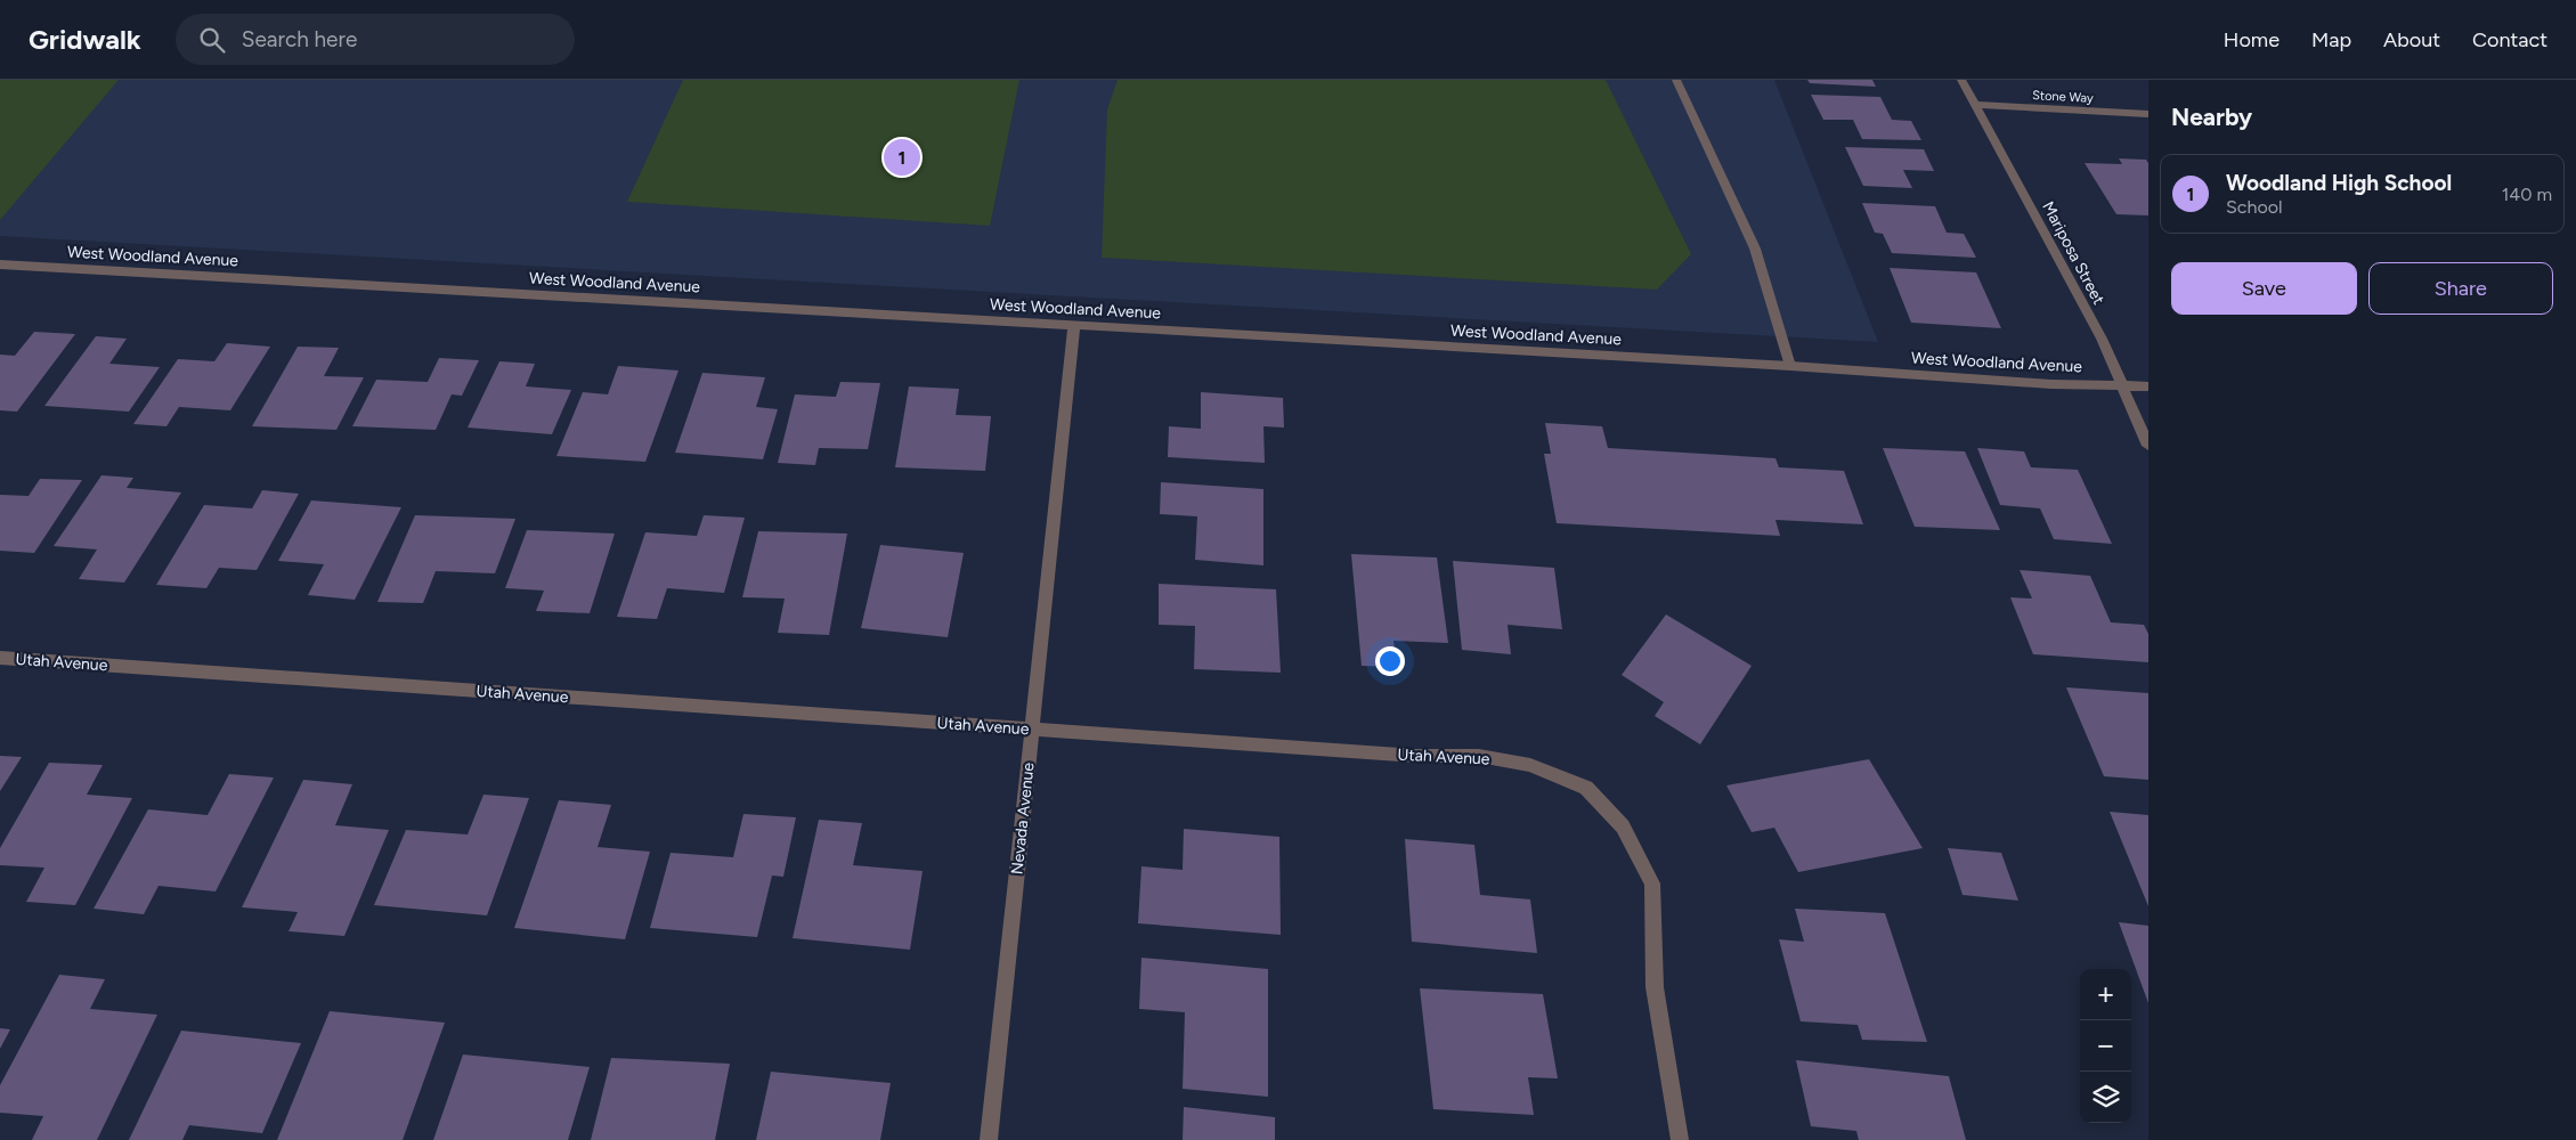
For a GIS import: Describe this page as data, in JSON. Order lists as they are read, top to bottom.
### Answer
{
  "streets": {
    "street": [
      "Stone Way",
      "Mariposa Street",
      "West Woodland Avenue",
      "Utah Avenue",
      "Nevada Avenue"
    ]
  },
  "crossings": [
    ["Stone Way", "Mariposa Street"],
    ["Mariposa Street", "West Woodland Avenue"],
    ["West Woodland Avenue", "Nevada Avenue"],
    ["Utah Avenue", "Nevada Avenue"]
  ],
  "page": {
    "header": "Gridwalk",
    "search": "Search here",
    "nav": [
      "Home",
      "Map",
      "About",
      "Contact"
    ],
    "heading": "Nearby",
    "pins": "1",
    "list": [
      {
        "mark": "1",
        "name": "Woodland High School",
        "note": "School",
        "value": "140 m"
      }
    ],
    "buttons": ["Save", "Share"],
    "map_buttons": ["+", "−"]
  }
}
